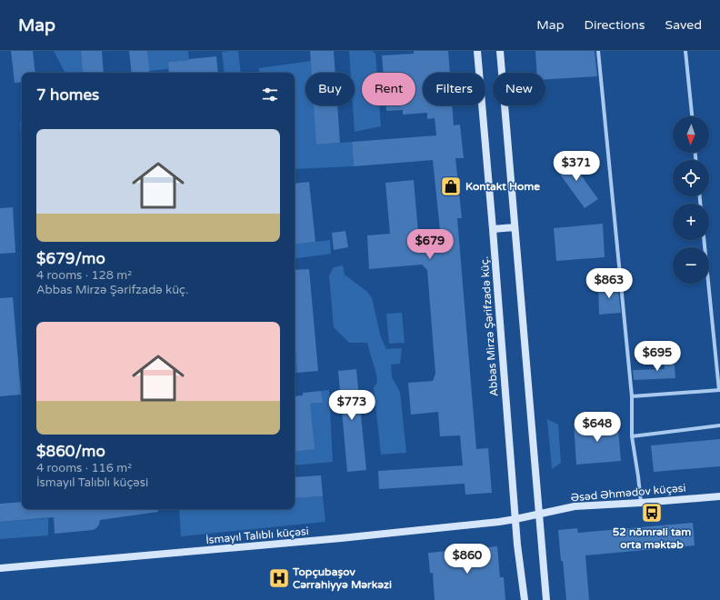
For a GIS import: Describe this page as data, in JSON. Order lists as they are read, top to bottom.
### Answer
{
  "streets": {
    "main road": ["Abbas Mirzə Şərifzadə küç.", "Əsəd Əhmədov küçəsi", "İsmayıl Talıblı küçəsi"]
  },
  "crossings": [
    ["Abbas Mirzə Şərifzadə küç.", "Əsəd Əhmədov küçəsi"],
    ["Abbas Mirzə Şərifzadə küç.", "İsmayıl Talıblı küçəsi"],
    ["Əsəd Əhmədov küçəsi", "İsmayıl Talıblı küçəsi"]
  ],
  "places": {
    "shop": ["Kontakt Home"],
    "bus stop": ["52 nömrəli tam orta məktəb"],
    "hospital": ["Topçubaşov Cərrahiyyə Mərkəzi"]
  },
  "north": "bottom",
  "page": {
    "header": "Map",
    "nav": ["Map", "Directions", "Saved"],
    "chip": [
      "Buy",
      "Rent",
      "Filters",
      "New"
    ],
    "heading": "7 homes",
    "map_buttons": ["+", "−"],
    "list": [
      {
        "name": "$679/mo",
        "note": "4 rooms · 128 m² · Abbas Mirzə Şərifzadə küç."
      },
      {
        "name": "$860/mo",
        "note": "4 rooms · 116 m² · İsmayıl Talıblı küçəsi"
      }
    ],
    "price": [
      "$371",
      "$679",
      "$863",
      "$695",
      "$773",
      "$648",
      "$860"
    ]
  }
}
